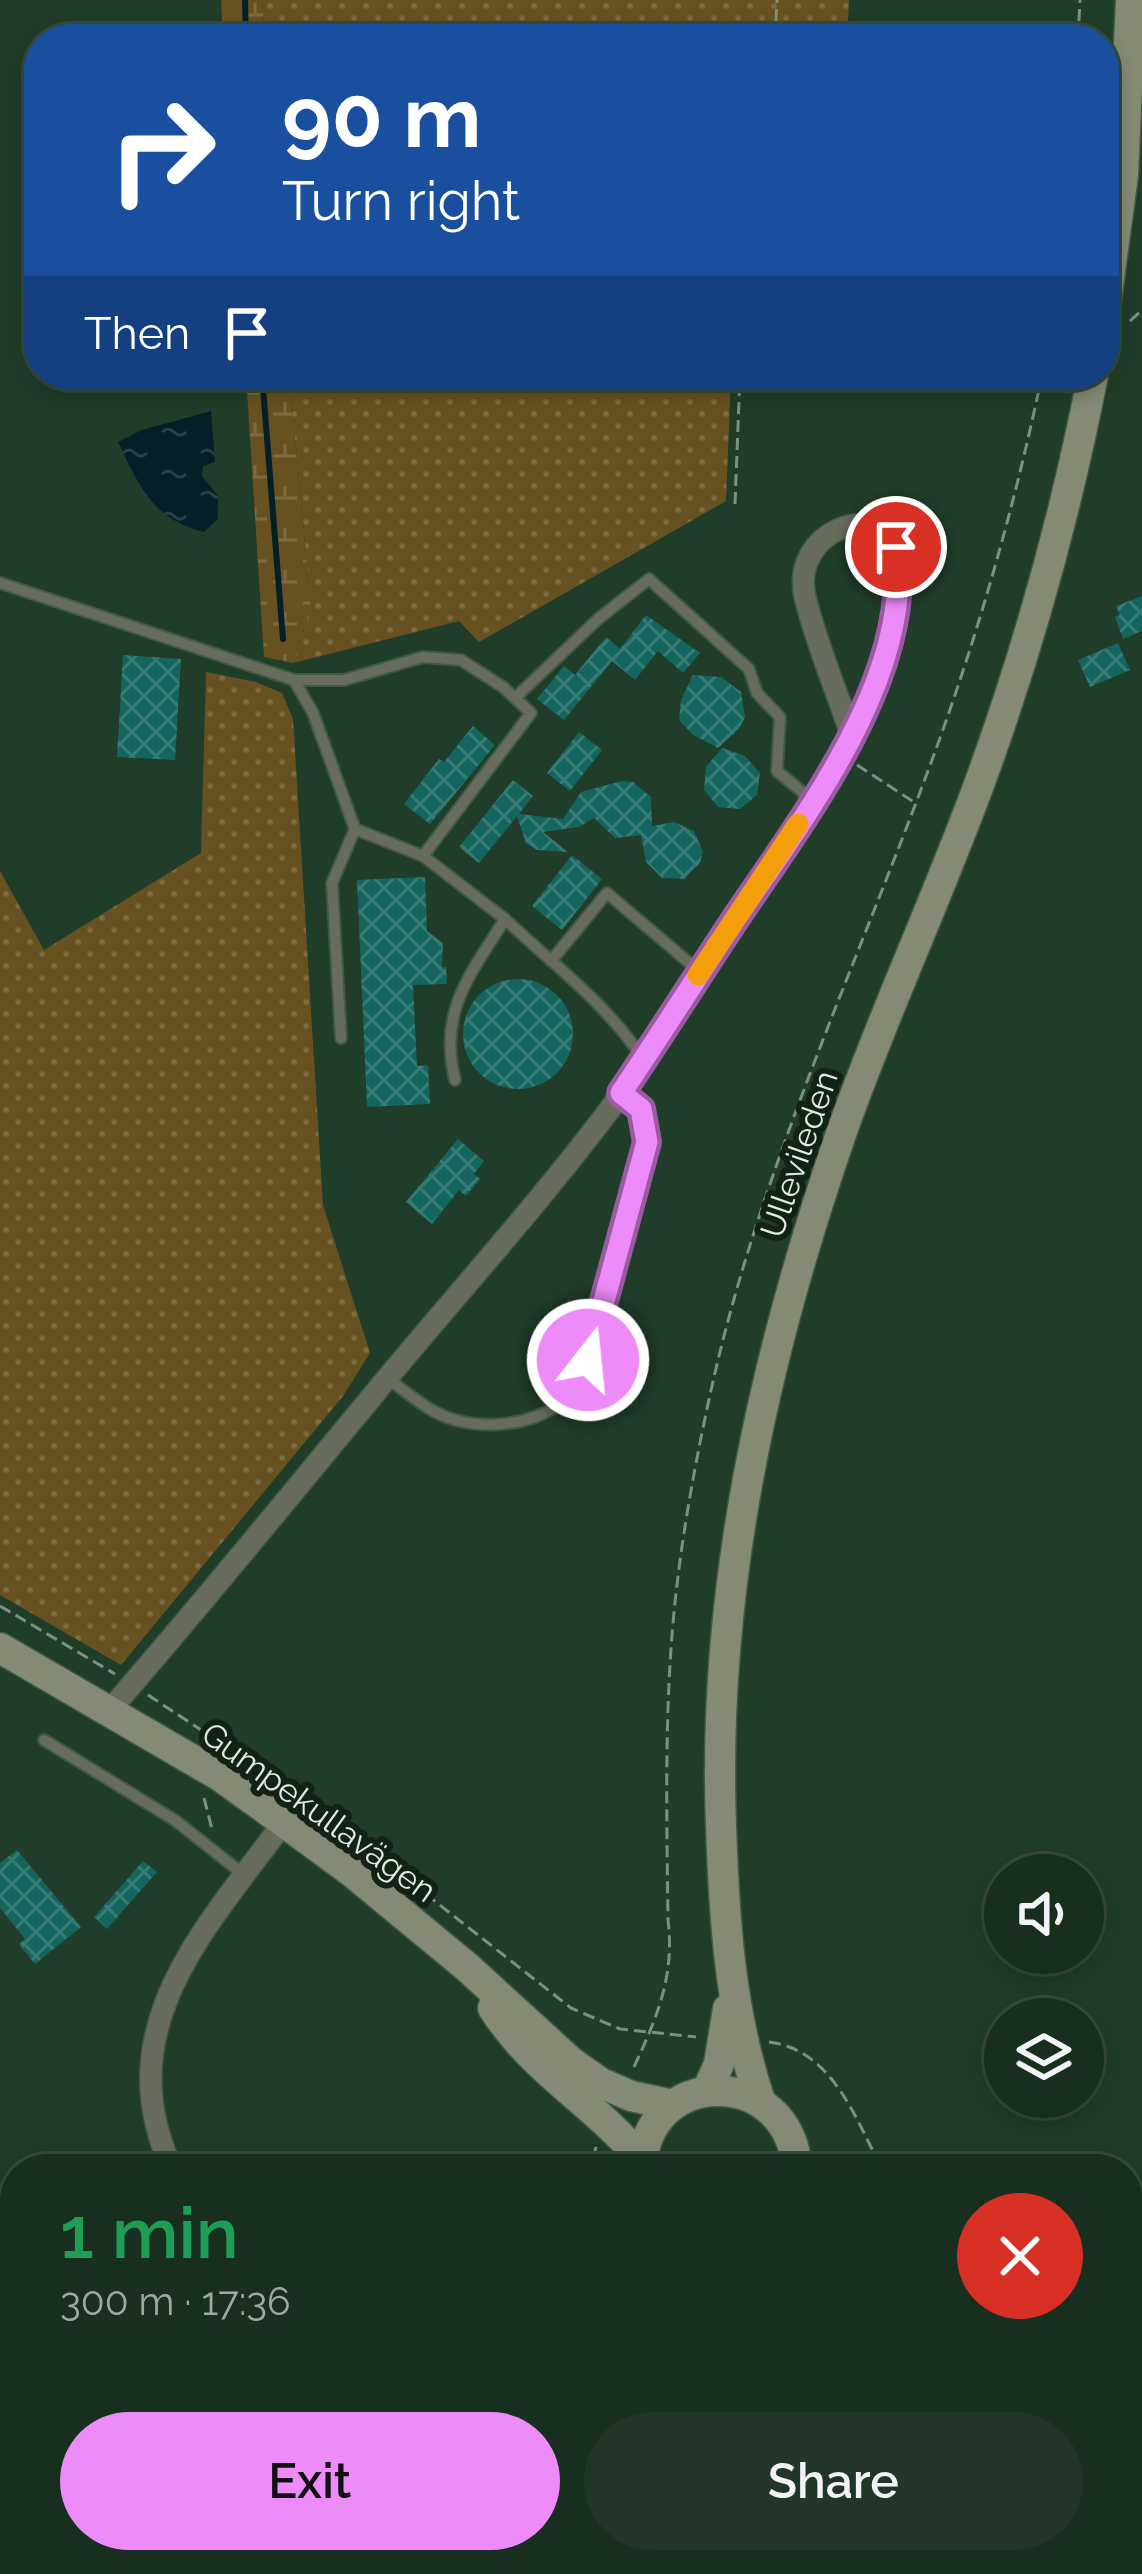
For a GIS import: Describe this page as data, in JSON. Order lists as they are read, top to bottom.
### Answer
{
  "streets": {
    "main road": ["Ullevileden", "Gumpekullavägen"]
  },
  "page": {
    "turn": ["90 m", "Turn right"],
    "then": "Then",
    "heading": ["1 min", "300 m · 17:36"],
    "buttons": ["Exit", "Share"]
  }
}
